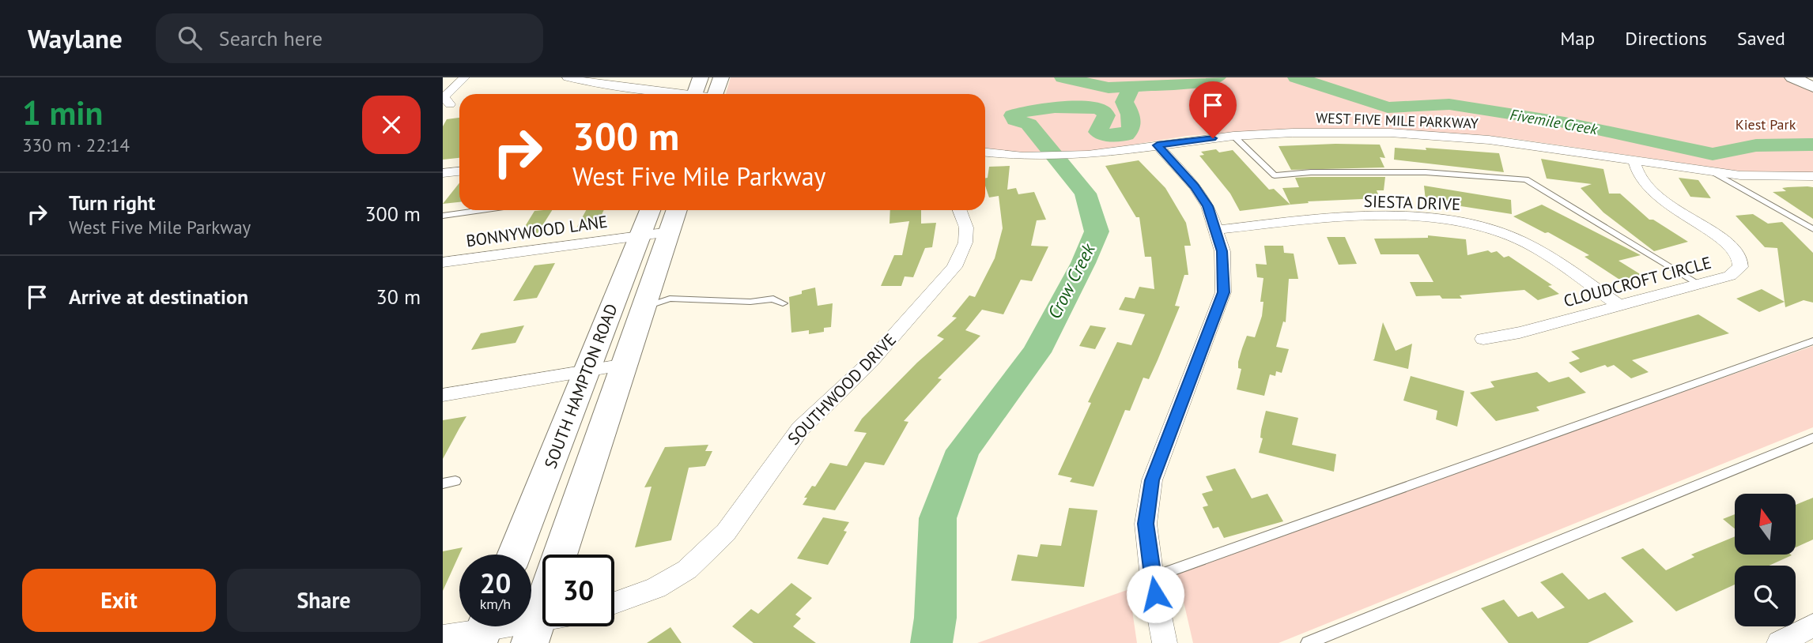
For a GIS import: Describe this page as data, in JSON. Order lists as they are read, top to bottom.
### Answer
{
  "streets": {
    "main road": ["SOUTH HAMPTON ROAD"],
    "street": [
      "WEST FIVE MILE PARKWAY",
      "SIESTA DRIVE",
      "BONNYWOOD LANE",
      "CLOUDCROFT CIRCLE",
      "SOUTHWOOD DRIVE"
    ]
  },
  "crossings": [
    ["WEST FIVE MILE PARKWAY", "CLOUDCROFT CIRCLE"],
    ["SIESTA DRIVE", "CLOUDCROFT CIRCLE"],
    ["BONNYWOOD LANE", "SOUTH HAMPTON ROAD"]
  ],
  "water": ["Fivemile Creek", "Crow Creek"],
  "parks": ["Kiest Park"],
  "north": "top",
  "page": {
    "header": "Waylane",
    "search": "Search here",
    "nav": ["Map", "Directions", "Saved"],
    "heading": ["1 min", "330 m · 22:14"],
    "turn": ["300 m", "West Five Mile Parkway"],
    "list": [
      {
        "name": "Turn right",
        "note": "West Five Mile Parkway",
        "value": "300 m"
      },
      {
        "name": "Arrive at destination",
        "value": "30 m"
      }
    ],
    "speed": "20 km/h",
    "limit": "30",
    "buttons": ["Exit", "Share"]
  }
}
